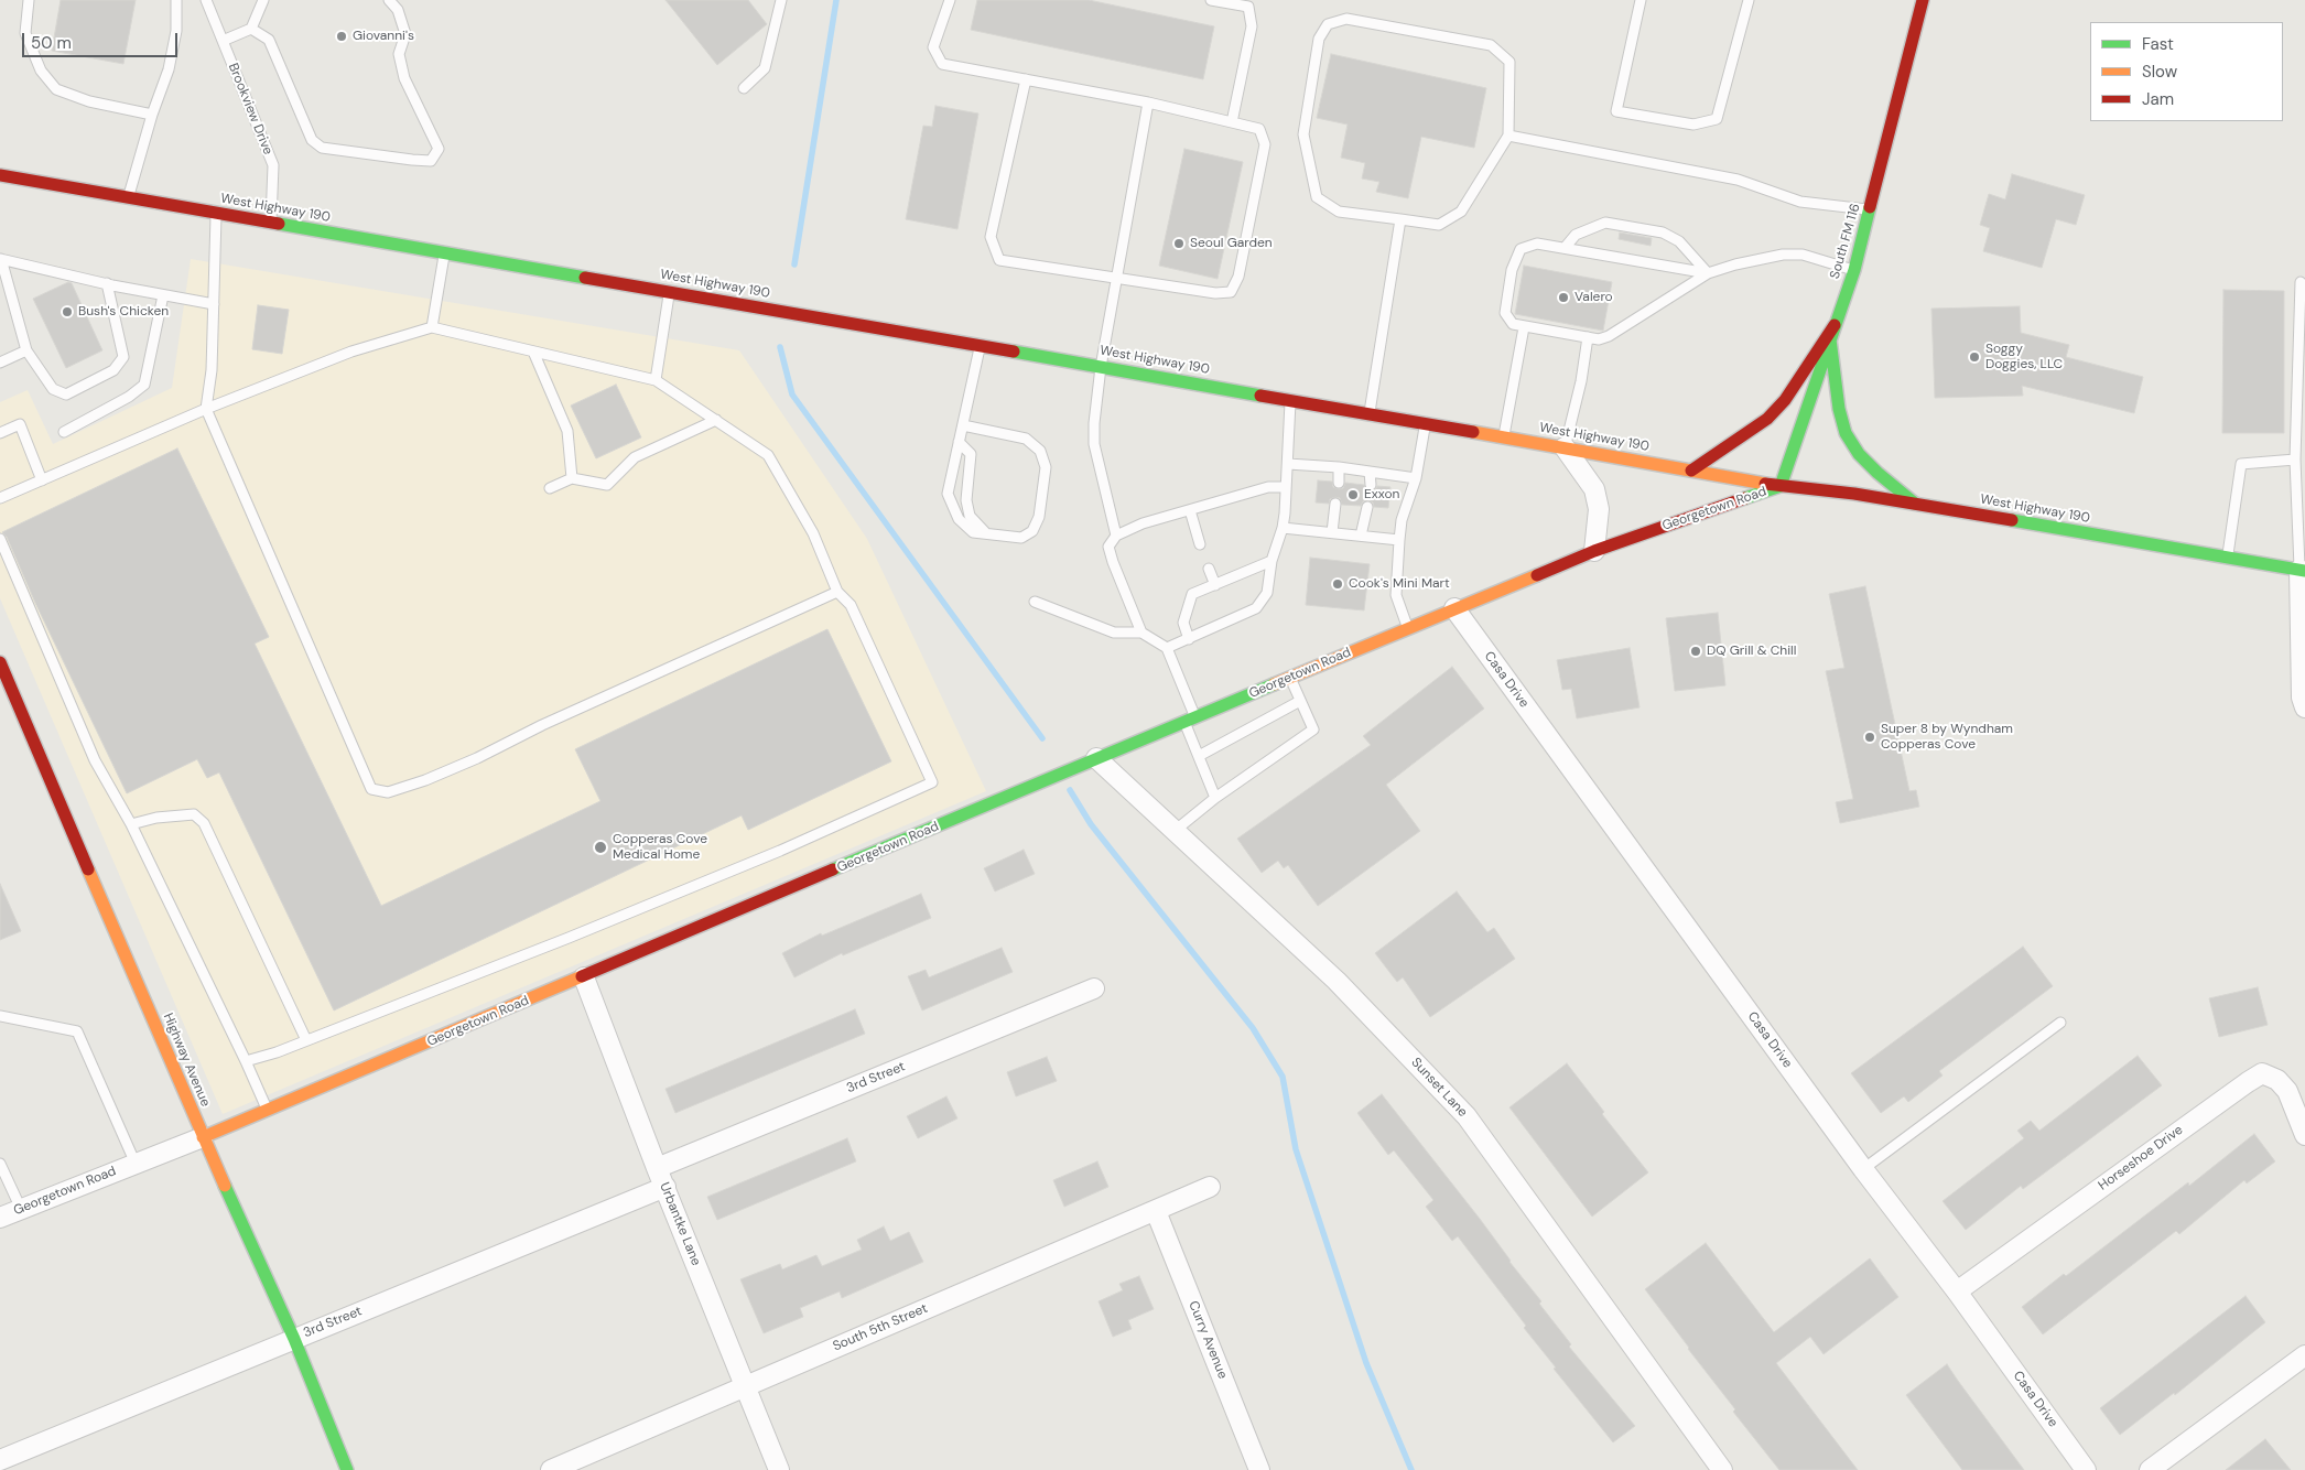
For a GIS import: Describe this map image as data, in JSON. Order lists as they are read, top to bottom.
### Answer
{
  "streets": {
    "main road": [
      "West Highway 190",
      "South FM 116",
      "Georgetown Road",
      "Highway Avenue"
    ],
    "street": [
      "Casa Drive",
      "3rd Street",
      "Sunset Lane",
      "Horseshoe Drive",
      "Urbantke Lane",
      "South 5th Street",
      "Curry Avenue"
    ],
    "lane": ["Brookview Drive"]
  },
  "crossings": [
    ["Brookview Drive", "West Highway 190"],
    ["West Highway 190", "South FM 116"],
    ["West Highway 190", "Georgetown Road"],
    ["South FM 116", "Georgetown Road"],
    ["Georgetown Road", "Casa Drive"],
    ["Georgetown Road", "Highway Avenue"],
    ["Georgetown Road", "Sunset Lane"],
    ["Georgetown Road", "Urbantke Lane"],
    ["Casa Drive", "Horseshoe Drive"],
    ["Highway Avenue", "3rd Street"],
    ["3rd Street", "Urbantke Lane"],
    ["Urbantke Lane", "South 5th Street"],
    ["South 5th Street", "Curry Avenue"]
  ],
  "places": [
    "Giovanni's",
    "Seoul Garden",
    "Valero",
    "Bush's Chicken",
    "Soggy Doggies, LLC",
    "Exxon",
    "Cook's Mini Mart",
    "DQ Grill & Chill",
    "Super 8 by Wyndham Copperas Cove",
    "Copperas Cove Medical Home"
  ],
  "legend": ["Fast", "Slow", "Jam"],
  "scale_bar": "50 m"
}
